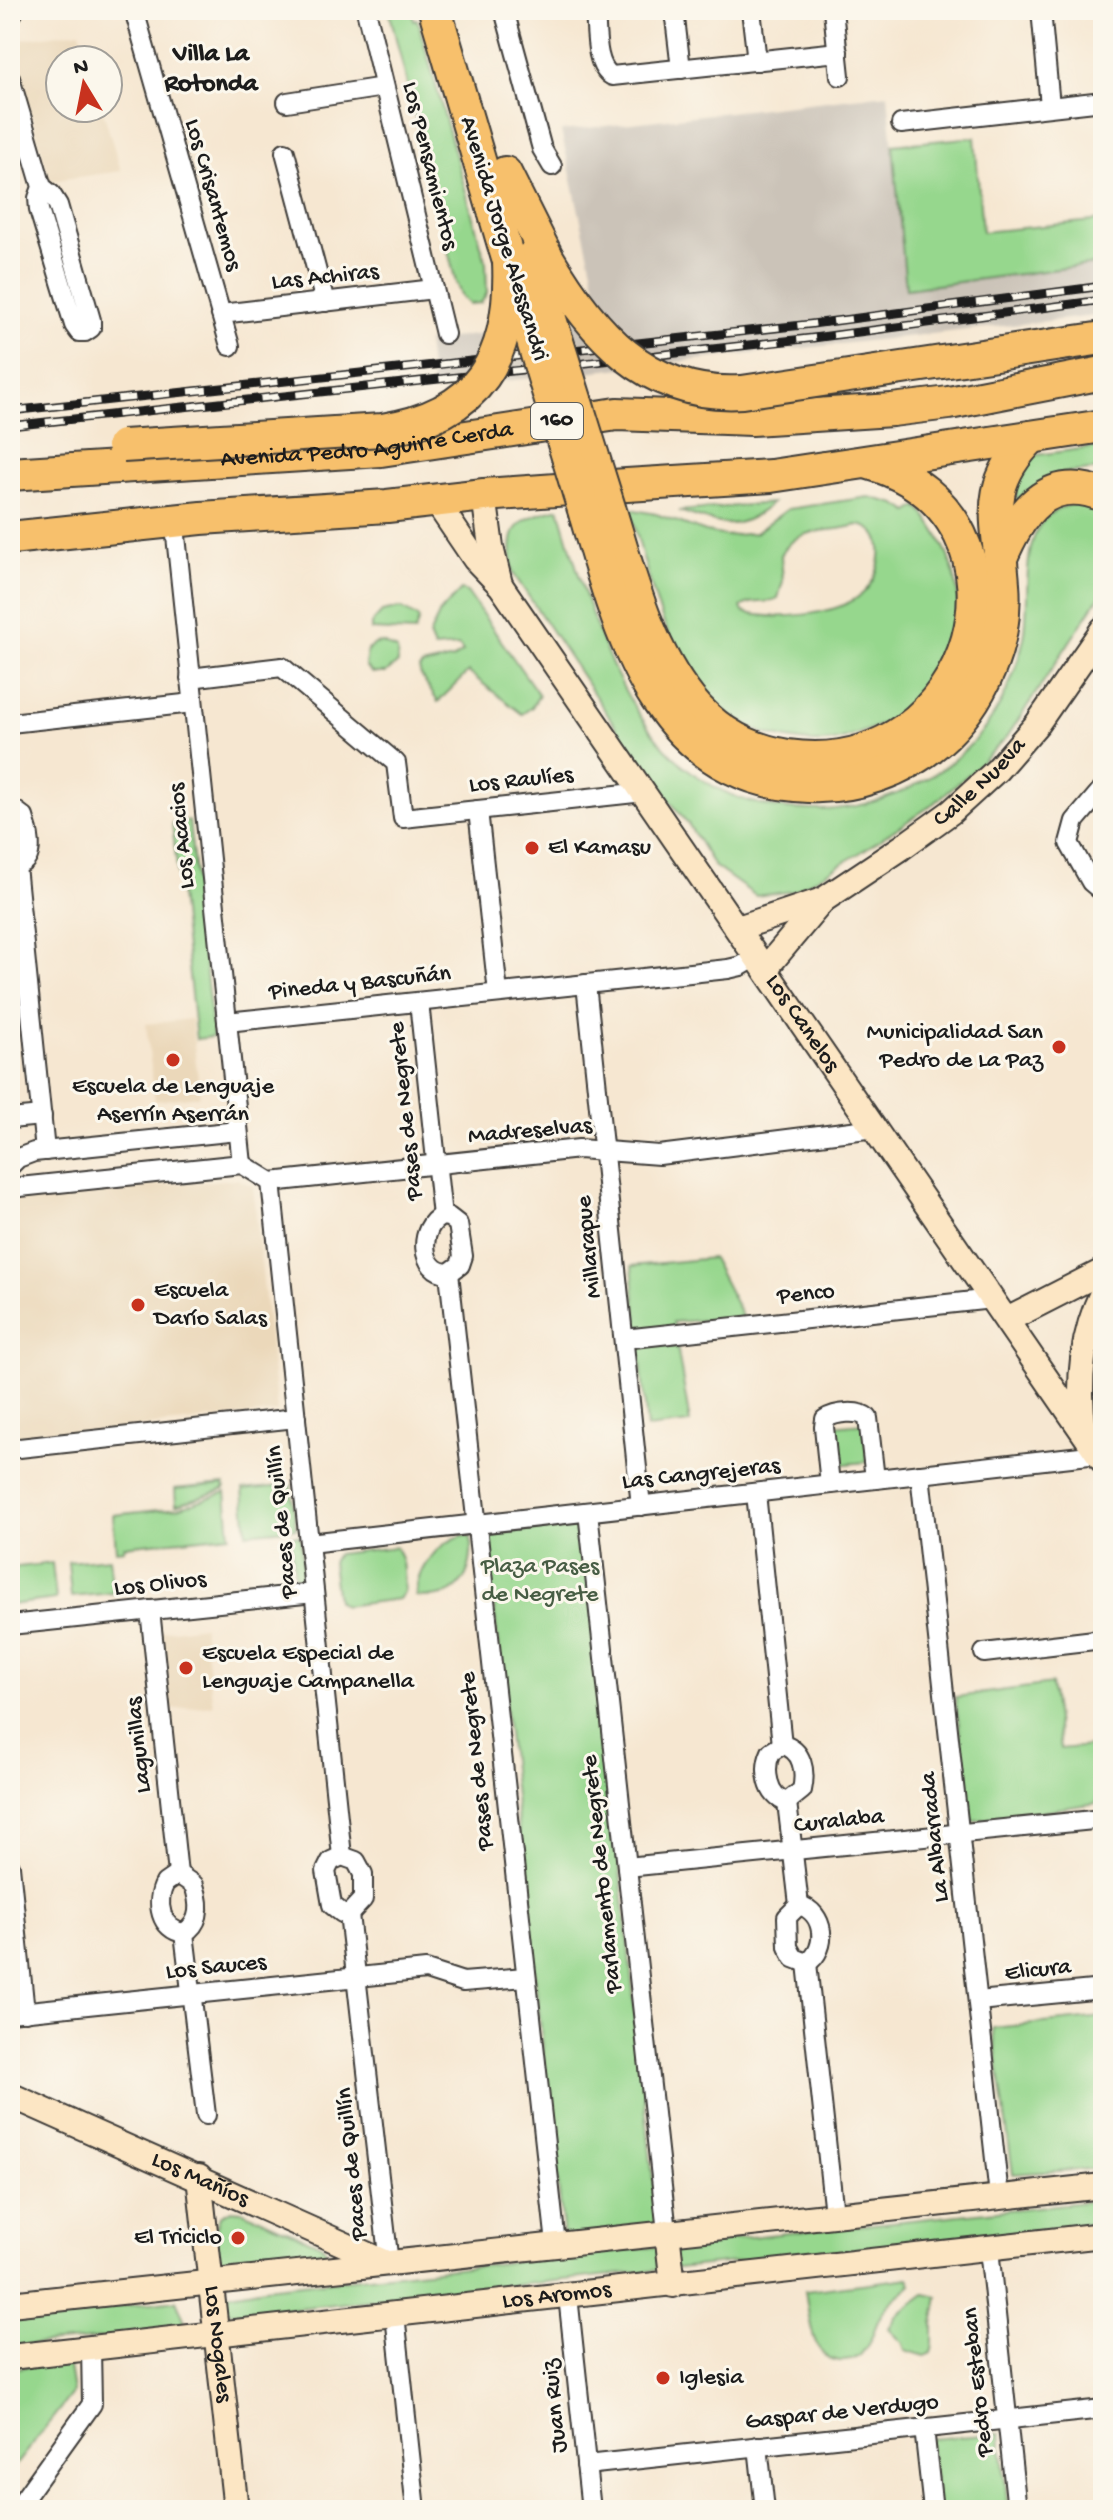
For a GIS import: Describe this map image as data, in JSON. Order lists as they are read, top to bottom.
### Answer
{
  "streets": {
    "highway": ["Avenida Jorge Alessandri", "160", "Avenida Pedro Aguirre Cerda"],
    "main road": [
      "Calle Nueva",
      "Los Canelos",
      "Los Mañíos",
      "Los Aromos",
      "Los Nogales"
    ],
    "street": [
      "Los Pensamientos",
      "Los Crisantemos",
      "Las Achiras",
      "Los Raulíes",
      "Los Acacios",
      "Pineda y Bascuñán",
      "Pases de Negrete",
      "Madreselvas",
      "Millarapue",
      "Penco",
      "Las Cangrejeras",
      "Paces de Quillín",
      "Los Olivos",
      "Lagunillas",
      "Curalaba",
      "La Albarrada",
      "Parlamento de Negrete",
      "Los Sauces",
      "Elicura",
      "Pedro Esteban",
      "Juan Ruiz",
      "Gaspar de Verdugo"
    ]
  },
  "crossings": [
    ["Los Pensamientos", "Las Achiras"],
    ["Los Crisantemos", "Las Achiras"],
    ["Los Raulíes", "Los Acacios"],
    ["Los Raulíes", "Los Canelos"],
    ["Calle Nueva", "Pineda y Bascuñán"],
    ["Calle Nueva", "Los Canelos"],
    ["Los Acacios", "Pineda y Bascuñán"],
    ["Pineda y Bascuñán", "Los Canelos"],
    ["Pineda y Bascuñán", "Pases de Negrete"],
    ["Pineda y Bascuñán", "Millarapue"],
    ["Los Canelos", "Madreselvas"],
    ["Los Canelos", "Penco"],
    ["Los Canelos", "Las Cangrejeras"],
    ["Pases de Negrete", "Madreselvas"],
    ["Pases de Negrete", "Las Cangrejeras"],
    ["Pases de Negrete", "Los Sauces"],
    ["Madreselvas", "Millarapue"],
    ["Madreselvas", "Paces de Quillín"],
    ["Millarapue", "Penco"],
    ["Millarapue", "Las Cangrejeras"],
    ["Las Cangrejeras", "Paces de Quillín"],
    ["Las Cangrejeras", "La Albarrada"],
    ["Las Cangrejeras", "Parlamento de Negrete"],
    ["Paces de Quillín", "Los Olivos"],
    ["Paces de Quillín", "Los Sauces"],
    ["Paces de Quillín", "Los Mañíos"],
    ["Los Olivos", "Lagunillas"],
    ["Lagunillas", "Los Sauces"],
    ["Curalaba", "La Albarrada"],
    ["Curalaba", "Parlamento de Negrete"],
    ["La Albarrada", "Elicura"],
    ["Los Mañíos", "Los Nogales"],
    ["Los Aromos", "Los Nogales"],
    ["Los Aromos", "Pedro Esteban"],
    ["Los Aromos", "Juan Ruiz"],
    ["Pedro Esteban", "Gaspar de Verdugo"],
    ["Juan Ruiz", "Gaspar de Verdugo"]
  ],
  "districts": ["Villa La Rotonda"],
  "parks": ["Plaza Pases de Negrete"],
  "places": [
    "El Kamasu",
    "Municipalidad San Pedro de La Paz",
    "Escuela de Lenguaje Aserrín Aserrán",
    "Escuela Darío Salas",
    "Escuela Especial de Lenguaje Campanella",
    "El Triciclo",
    "Iglesia"
  ],
  "north": "top"
}
